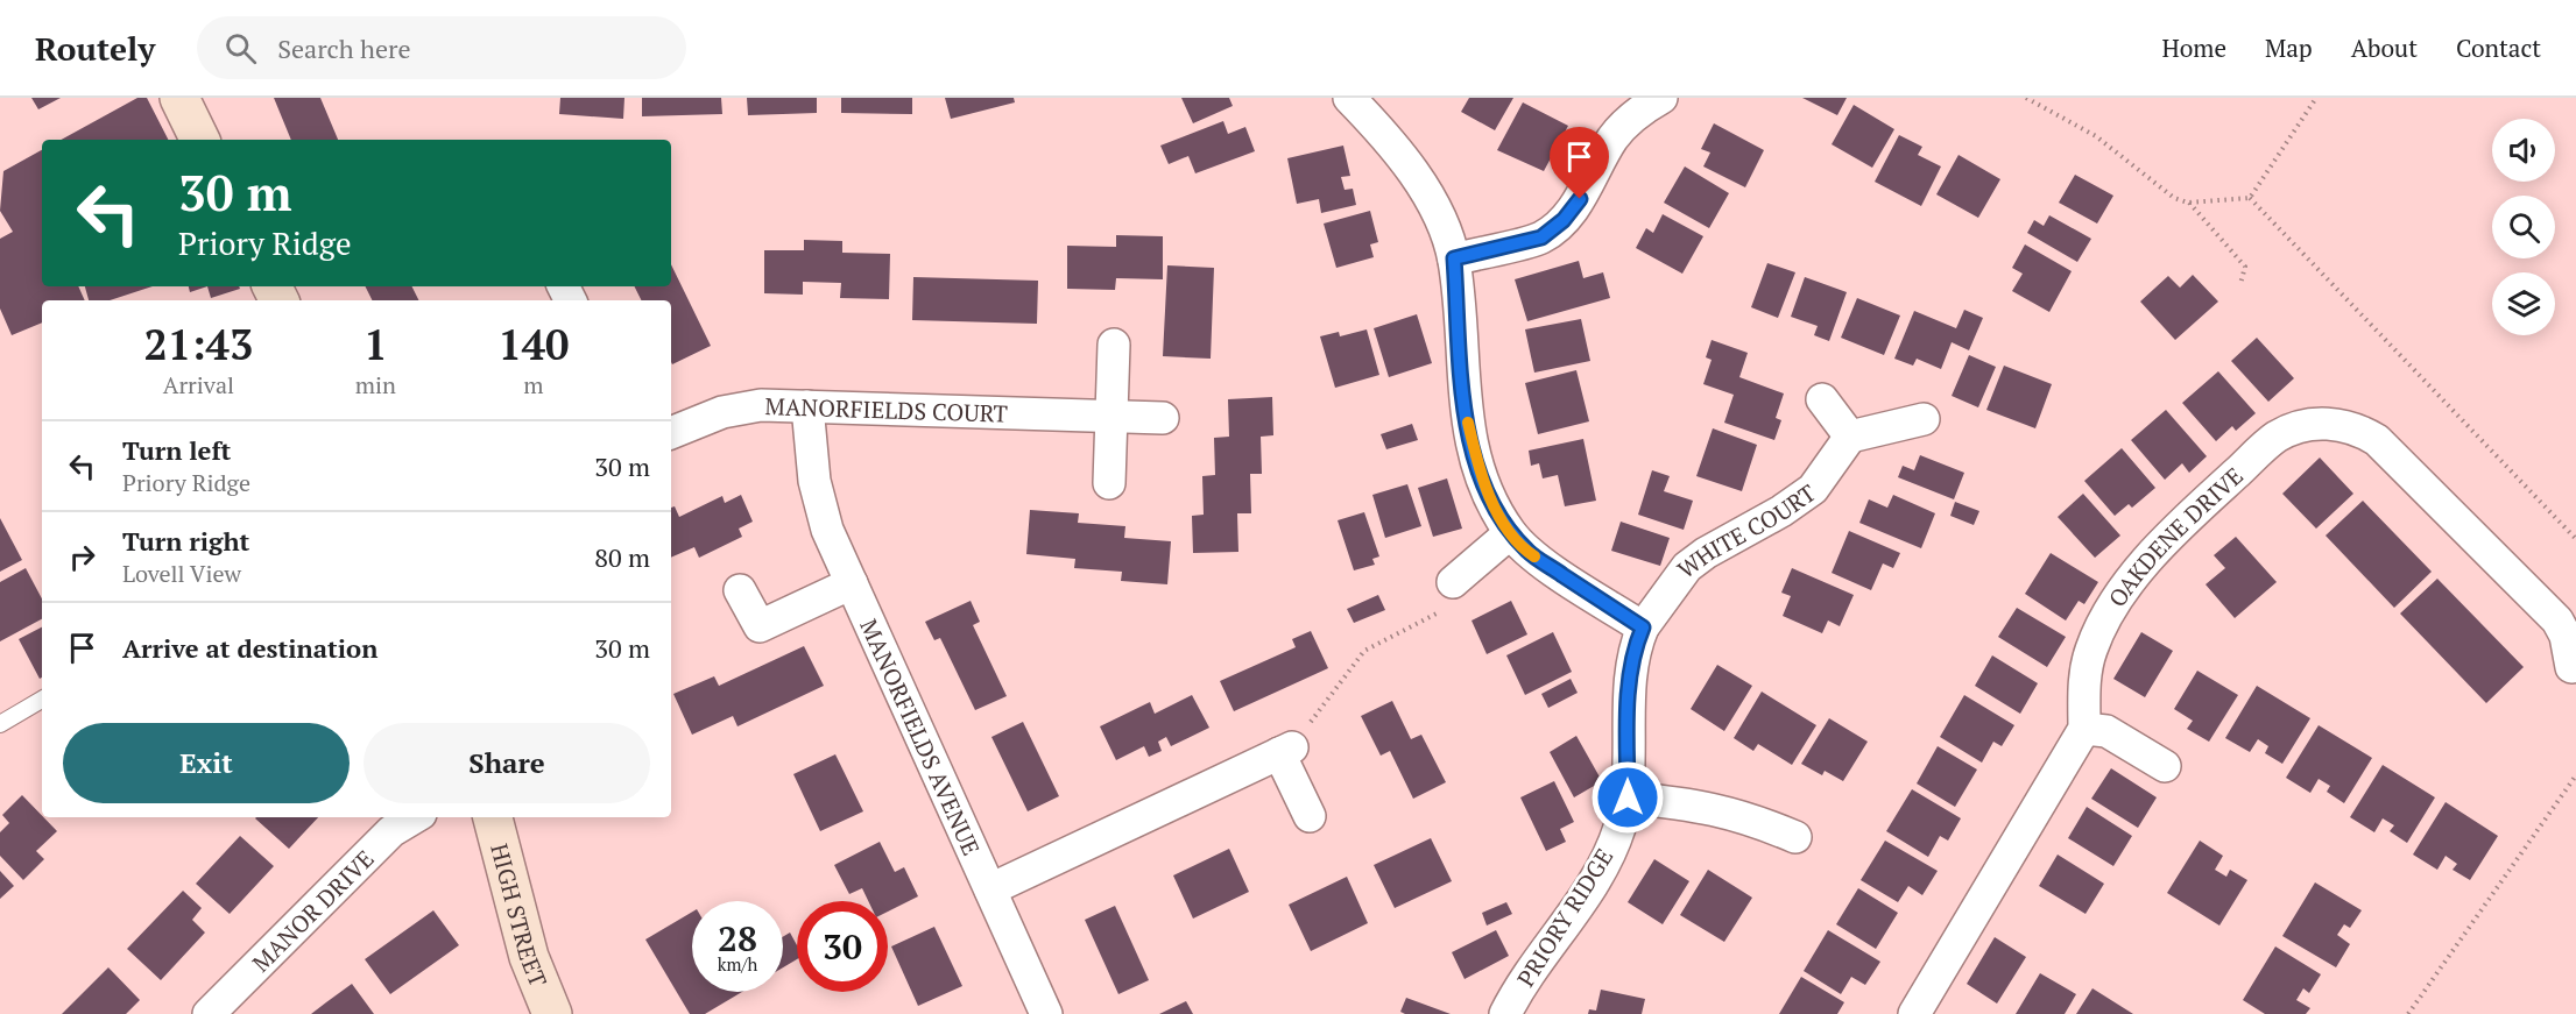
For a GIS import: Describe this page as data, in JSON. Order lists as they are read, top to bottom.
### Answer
{
  "streets": {
    "street": [
      "MANORFIELDS COURT",
      "WHITE COURT",
      "OAKDENE DRIVE",
      "MANORFIELDS AVENUE",
      "MANOR DRIVE",
      "HIGH STREET",
      "PRIORY RIDGE"
    ]
  },
  "crossings": [
    ["MANORFIELDS COURT", "MANORFIELDS AVENUE"],
    ["WHITE COURT", "PRIORY RIDGE"]
  ],
  "page": {
    "header": "Routely",
    "search": "Search here",
    "nav": [
      "Home",
      "Map",
      "About",
      "Contact"
    ],
    "turn": ["30 m", "Priory Ridge"],
    "eta": [
      "21:43",
      "Arrival",
      "1",
      "min",
      "140",
      "m"
    ],
    "list": [
      {
        "name": "Turn left",
        "note": "Priory Ridge",
        "value": "30 m"
      },
      {
        "name": "Turn right",
        "note": "Lovell View",
        "value": "80 m"
      },
      {
        "name": "Arrive at destination",
        "value": "30 m"
      }
    ],
    "buttons": ["Exit", "Share"],
    "speed": "28 km/h",
    "limit": "30"
  }
}
